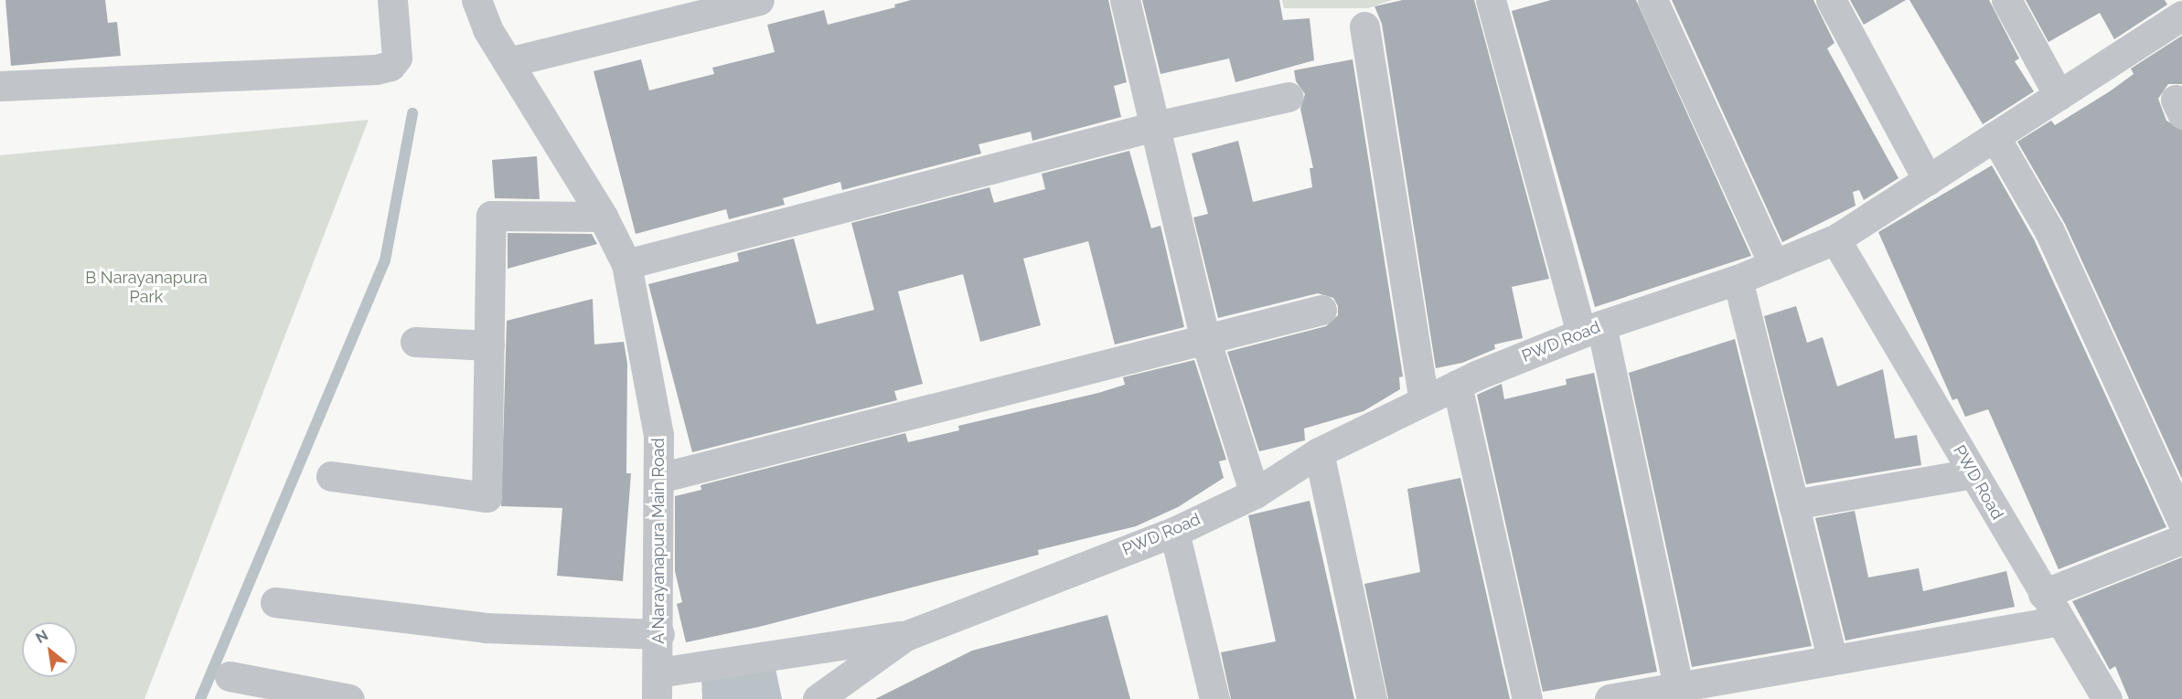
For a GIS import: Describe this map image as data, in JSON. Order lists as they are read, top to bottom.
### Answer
{
  "streets": {
    "street": ["PWD Road", "A Narayanapura Main Road"]
  },
  "parks": ["B Narayanapura Park"],
  "north": "top left"
}
